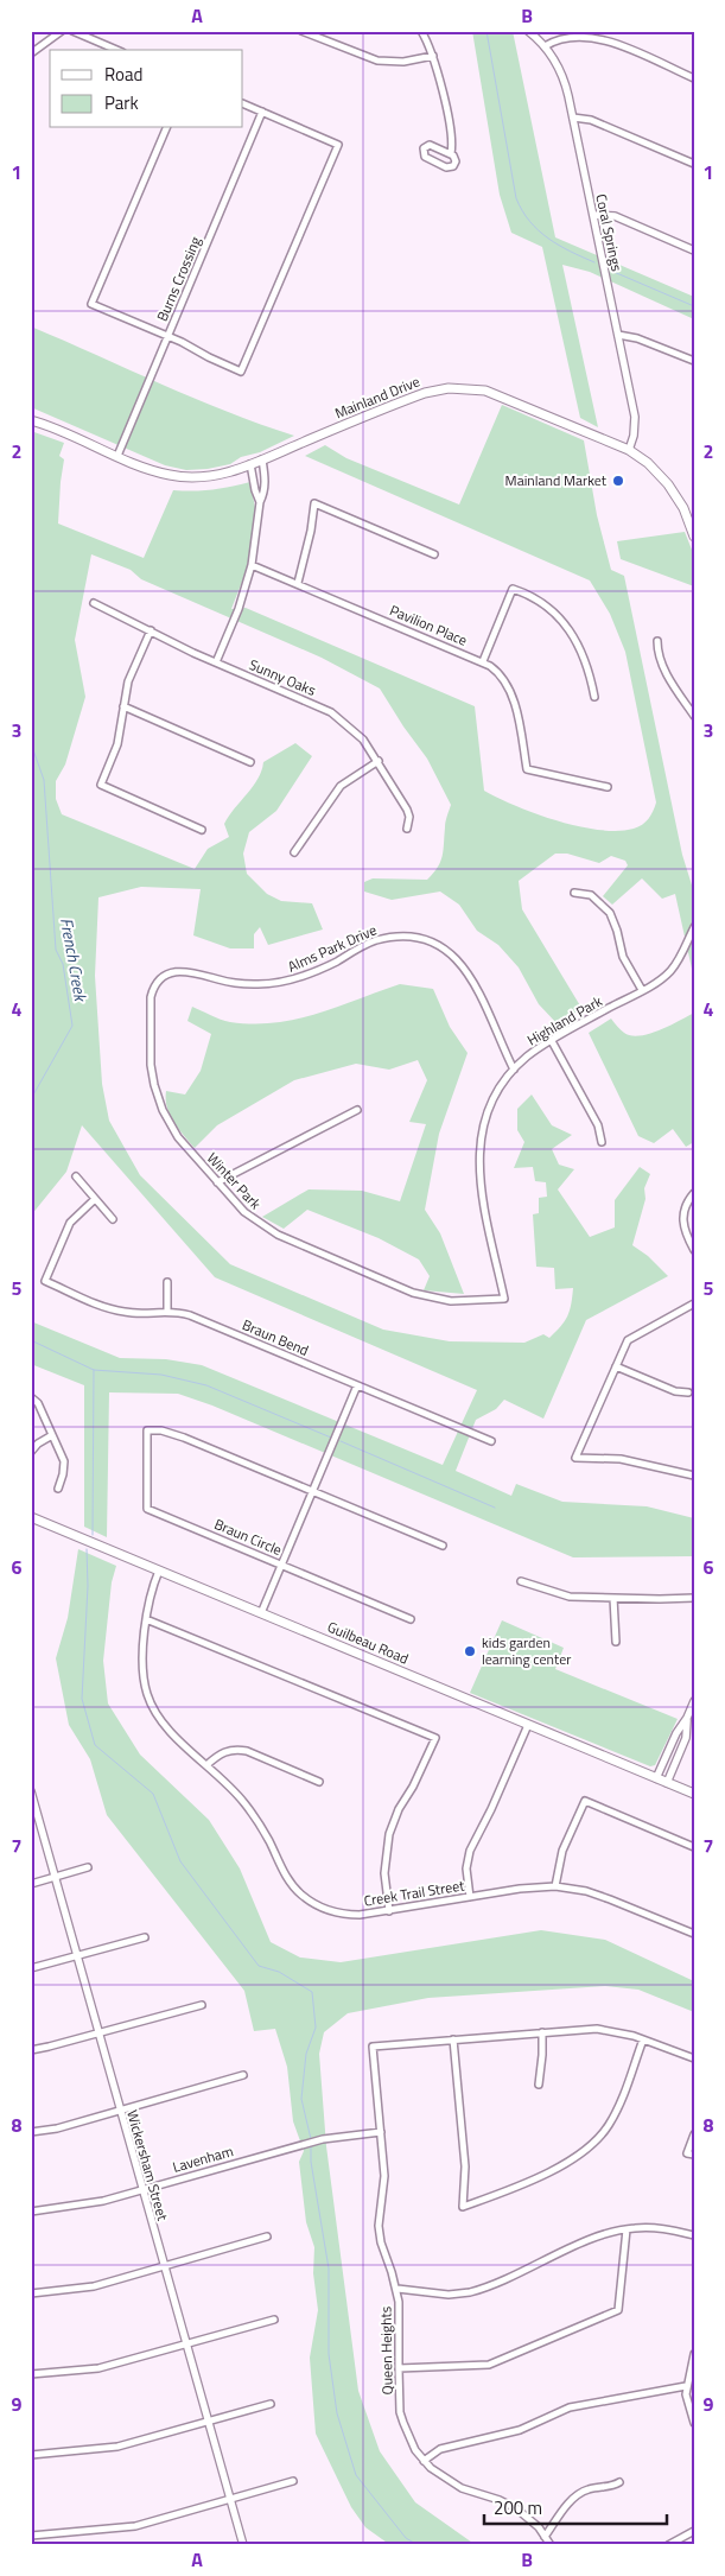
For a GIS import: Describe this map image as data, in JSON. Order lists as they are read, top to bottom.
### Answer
{
  "streets": {
    "main road": ["Mainland Drive", "Guilbeau Road"],
    "street": [
      "Coral Springs",
      "Burns Crossing",
      "Pavilion Place",
      "Sunny Oaks",
      "Alms Park Drive",
      "Highland Park",
      "Winter Park",
      "Braun Bend",
      "Braun Circle",
      "Creek Trail Street",
      "Lavenham",
      "Wickersham Street",
      "Queen Heights"
    ]
  },
  "crossings": [
    ["Coral Springs", "Mainland Drive"],
    ["Burns Crossing", "Mainland Drive"],
    ["Alms Park Drive", "Highland Park"],
    ["Alms Park Drive", "Winter Park"],
    ["Highland Park", "Winter Park"],
    ["Guilbeau Road", "Creek Trail Street"],
    ["Lavenham", "Wickersham Street"],
    ["Lavenham", "Queen Heights"]
  ],
  "water": ["French Creek"],
  "places": ["Mainland Market", "kids garden learning center"],
  "legend": ["Road", "Park"],
  "scale_bar": "200 m",
  "grid": {
    "columns": ["A", "B"],
    "rows": [
      "1",
      "2",
      "3",
      "4",
      "5",
      "6",
      "7",
      "8",
      "9"
    ]
  }
}
